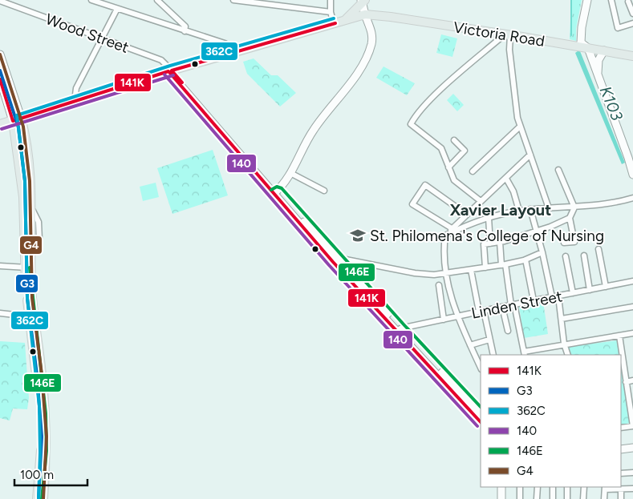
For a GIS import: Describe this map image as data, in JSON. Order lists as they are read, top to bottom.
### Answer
{
  "streets": {
    "main road": ["Victoria Road"],
    "street": ["Wood Street", "Linden Street"]
  },
  "districts": ["Xavier Layout"],
  "water": ["K103"],
  "places": {
    "school or university": ["St. Philomena's College of Nursing"]
  },
  "lines": [
    "transit line 362C",
    "transit line 141K",
    "transit line G4",
    "transit line G3",
    "transit line 140",
    "transit line 146E"
  ],
  "legend": [
    "141K",
    "G3",
    "362C",
    "140",
    "146E",
    "G4"
  ],
  "scale_bar": "100 m"
}
